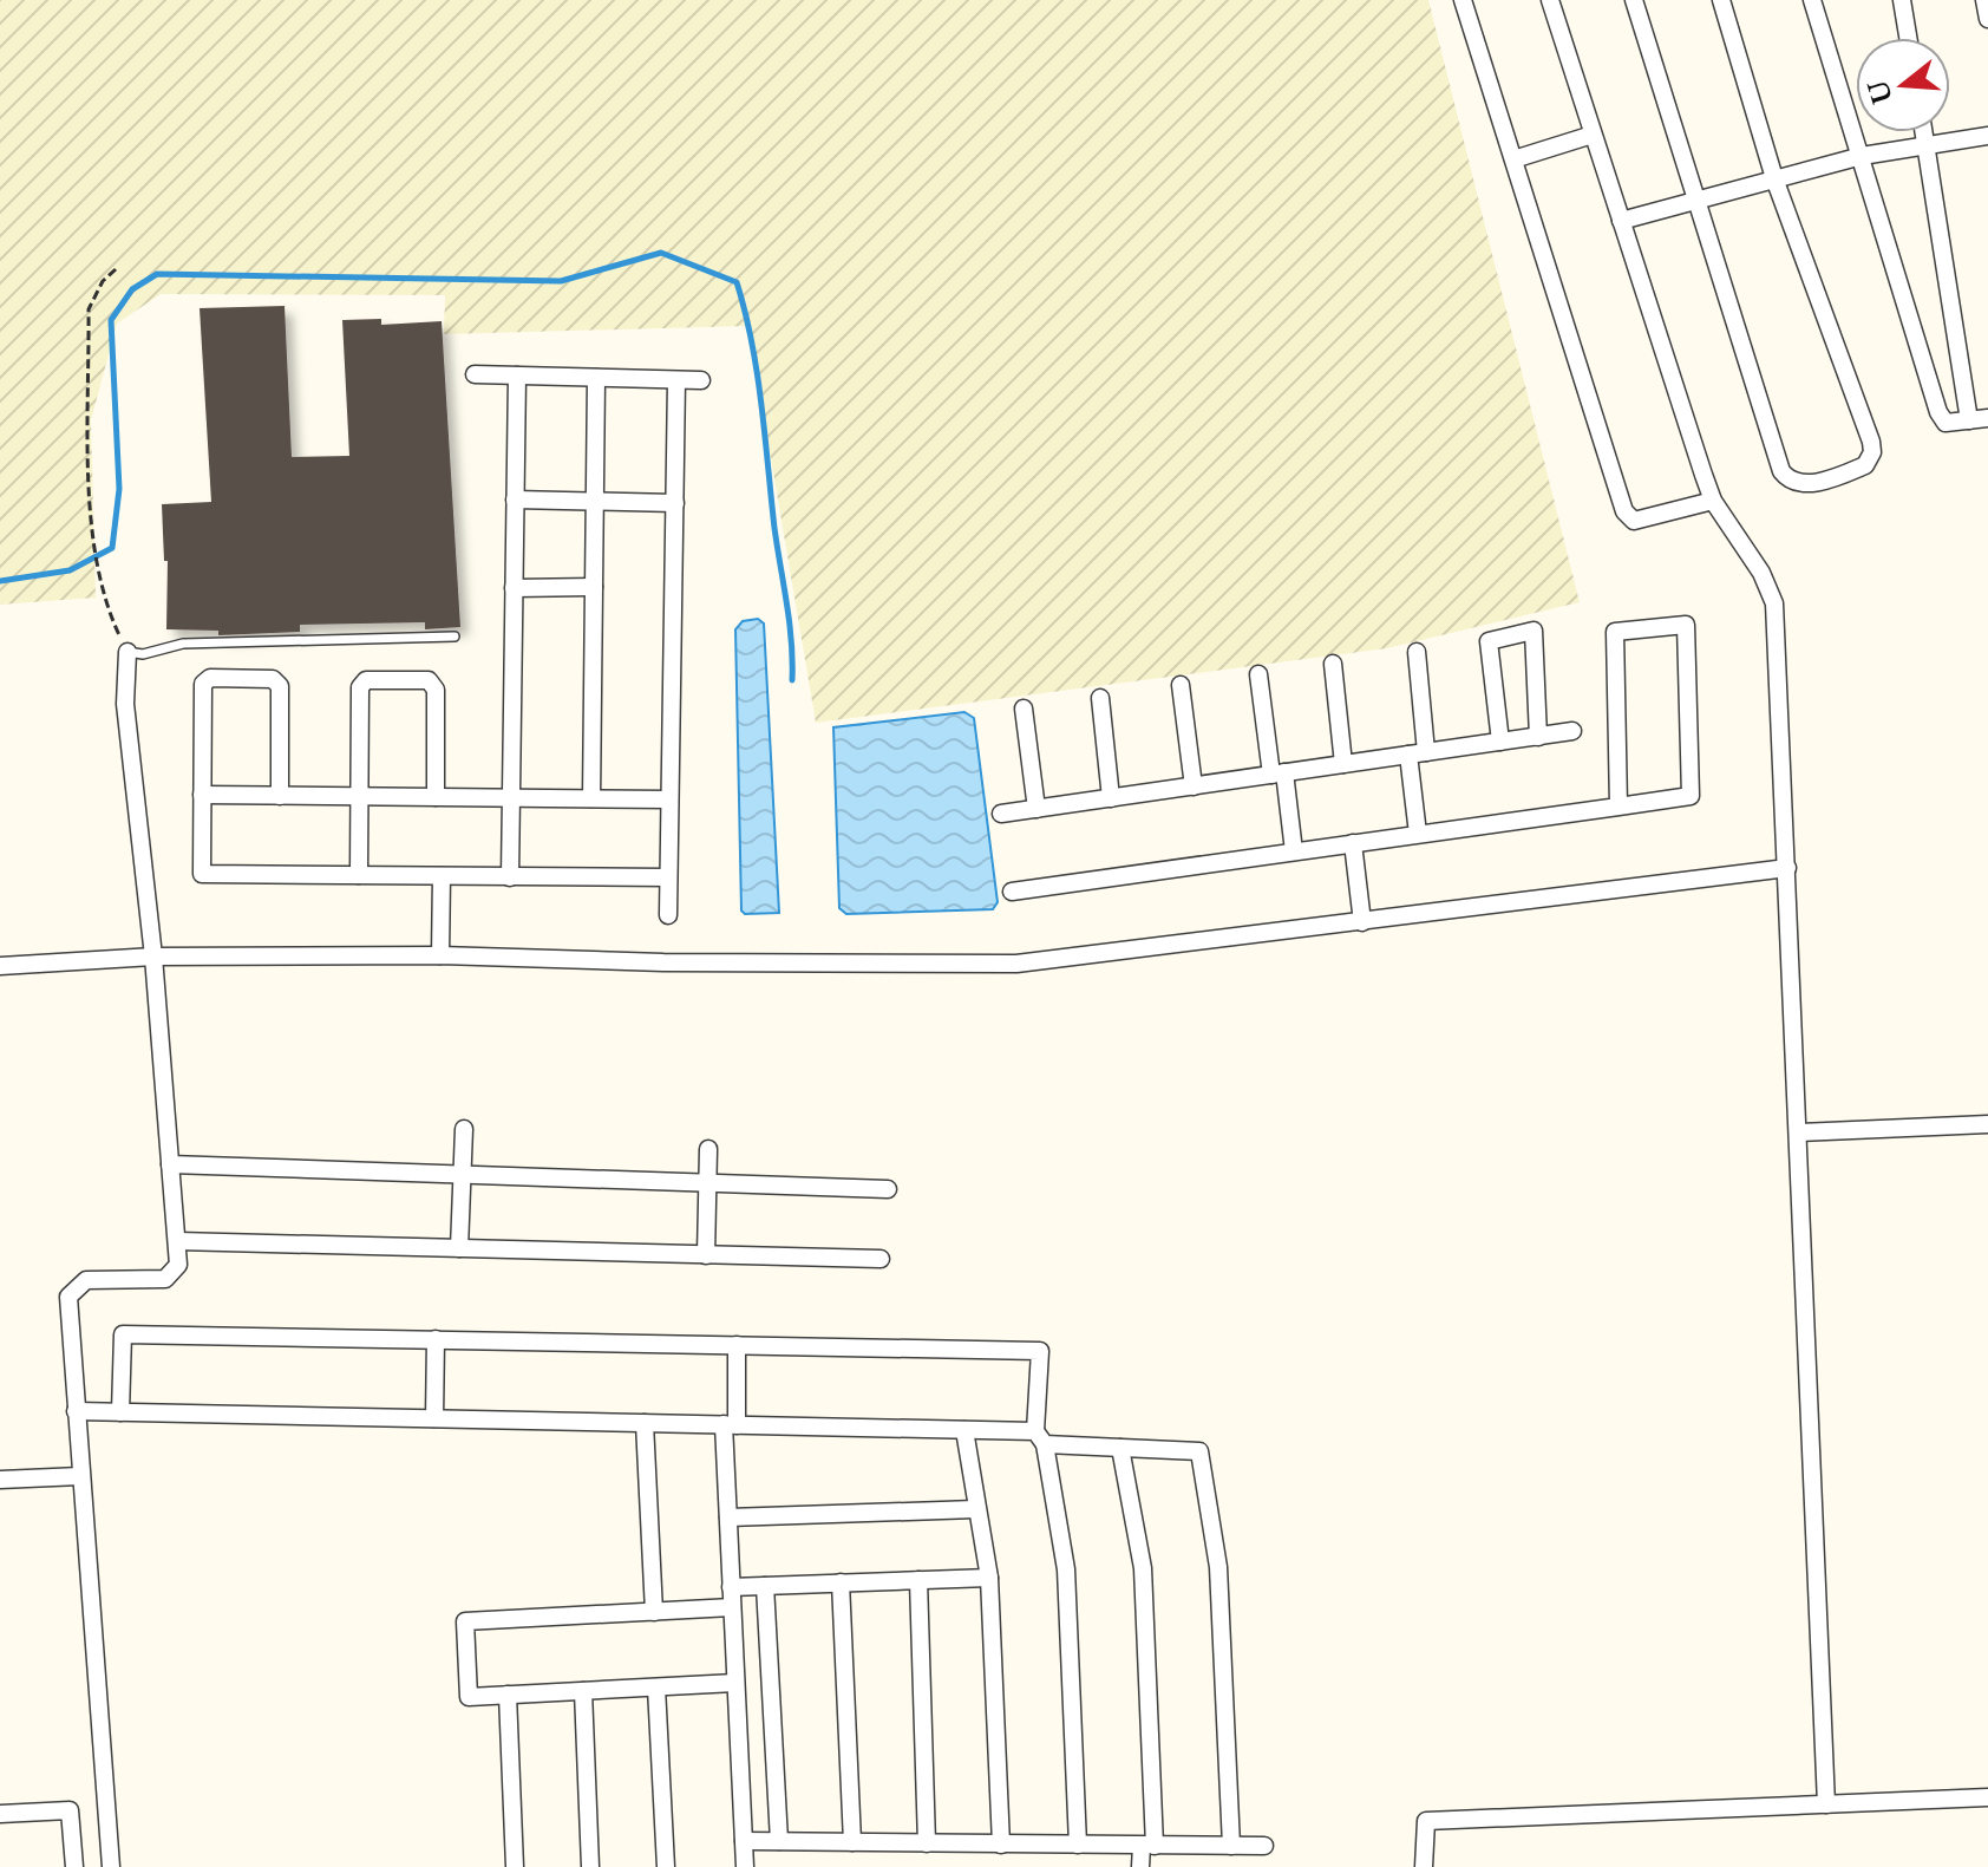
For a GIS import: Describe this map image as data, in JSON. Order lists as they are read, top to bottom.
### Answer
{
  "north": "left"
}
